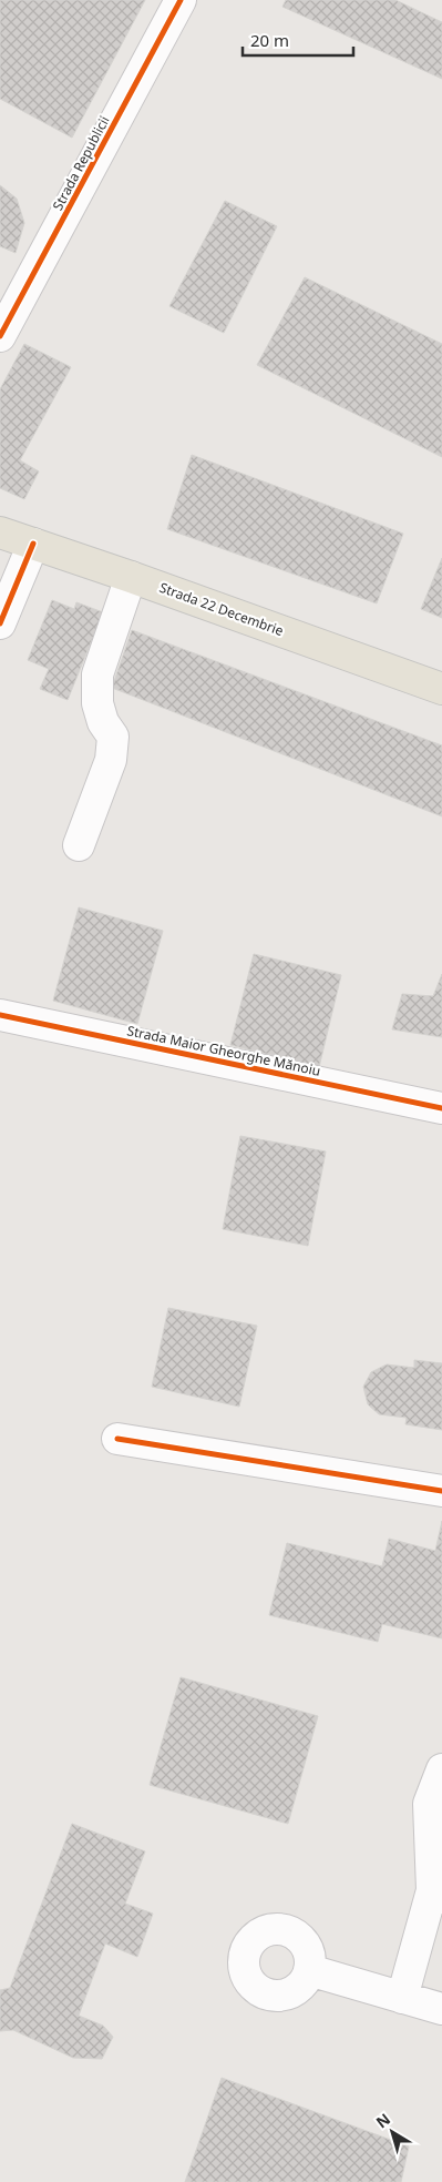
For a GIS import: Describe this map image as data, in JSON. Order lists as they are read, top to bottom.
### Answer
{
  "streets": {
    "main road": ["Strada 22 Decembrie"],
    "street": ["Strada Republicii", "Strada Maior Gheorghe Mănoiu"]
  },
  "scale_bar": "20 m",
  "north": "top left"
}
